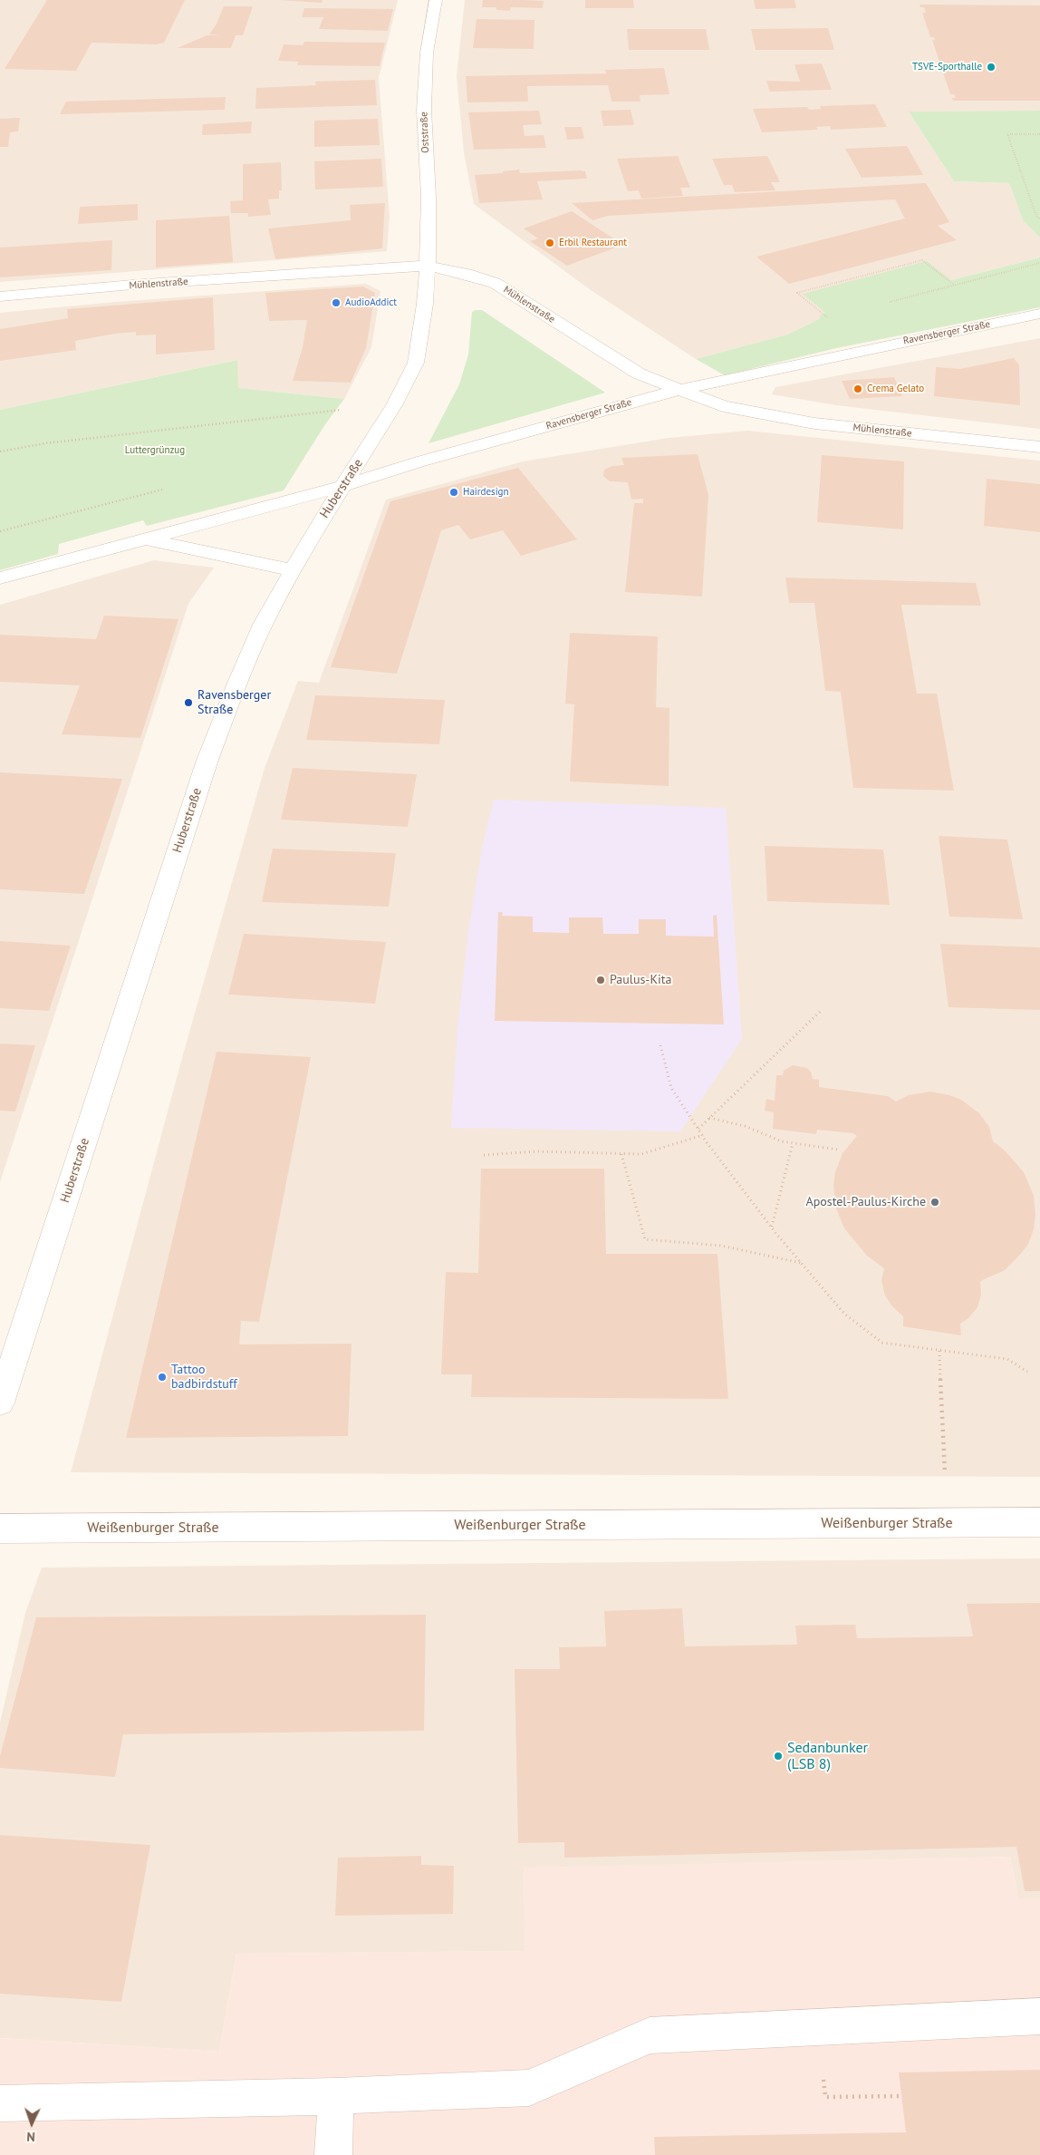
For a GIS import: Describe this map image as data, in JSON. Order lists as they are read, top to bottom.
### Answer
{
  "streets": {
    "street": [
      "Oststraße",
      "Mühlenstraße",
      "Ravensberger Straße",
      "Huberstraße",
      "Weißenburger Straße"
    ]
  },
  "crossings": [
    ["Oststraße", "Mühlenstraße"],
    ["Oststraße", "Huberstraße"],
    ["Mühlenstraße", "Ravensberger Straße"],
    ["Mühlenstraße", "Huberstraße"],
    ["Ravensberger Straße", "Huberstraße"]
  ],
  "parks": ["Luttergrünzug"],
  "places": [
    "TSVE-Sporthalle",
    "Erbil Restaurant",
    "AudioAddict",
    "Crema Gelato",
    "Hairdesign",
    "Ravensberger Straße",
    "Paulus-Kita",
    "Apostel-Paulus-Kirche",
    "Tattoo badbirdstuff",
    "Sedanbunker (LSB 8)"
  ],
  "north": "bottom"
}
